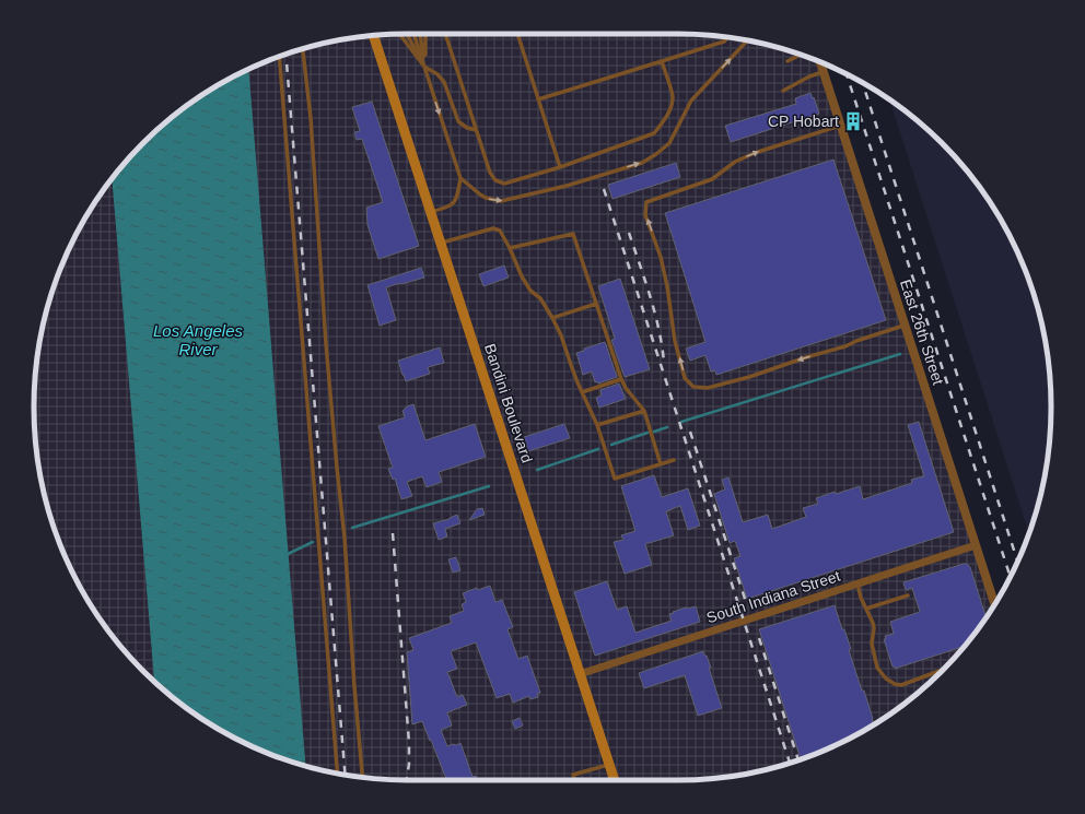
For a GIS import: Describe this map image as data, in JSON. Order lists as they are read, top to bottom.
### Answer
{
  "streets": {
    "main road": ["Bandini Boulevard"],
    "street": ["East 26th Street", "South Indiana Street"]
  },
  "crossings": [
    ["East 26th Street", "South Indiana Street"],
    ["Bandini Boulevard", "South Indiana Street"]
  ],
  "water": ["Los Angeles River"],
  "places": {
    "building": ["CP Hobart"]
  }
}
